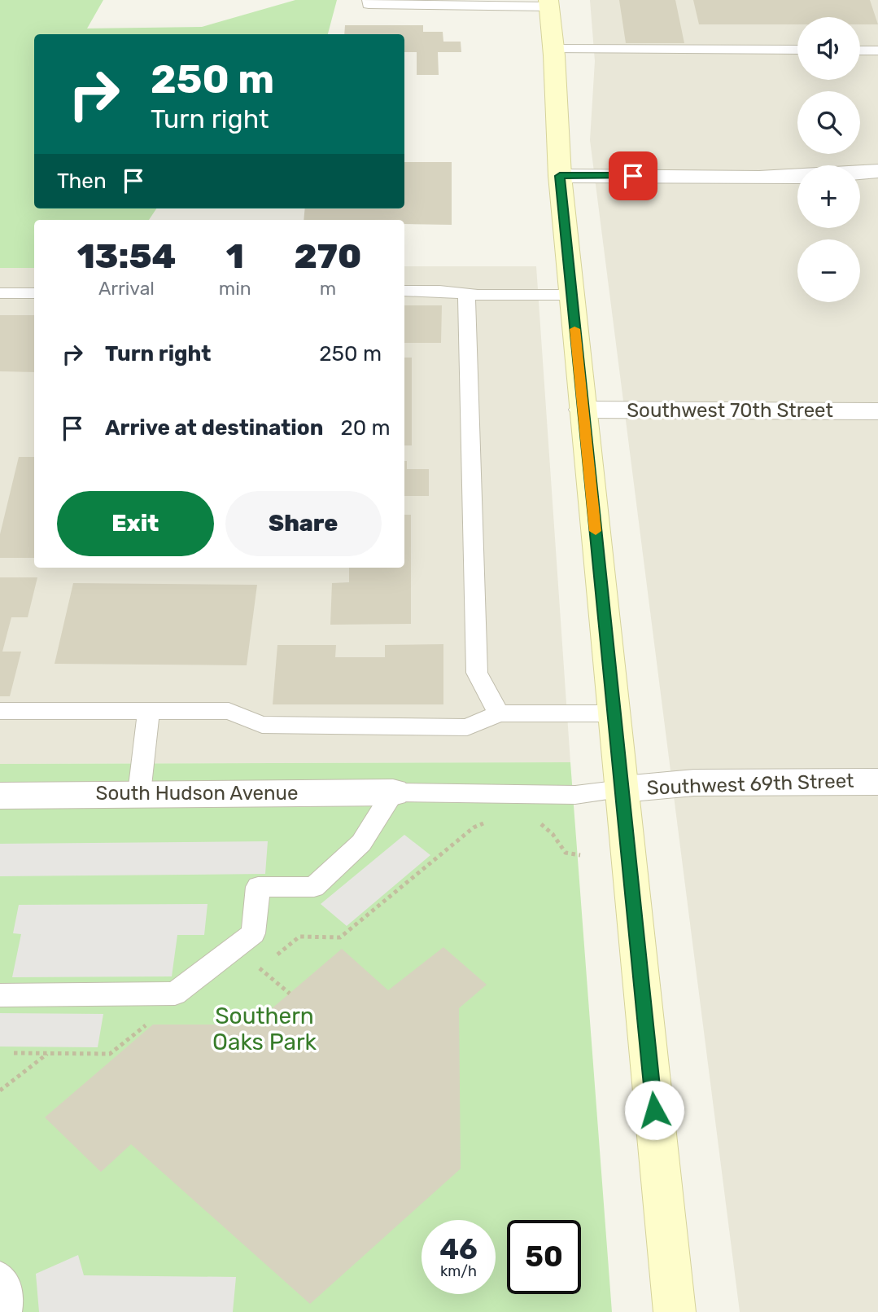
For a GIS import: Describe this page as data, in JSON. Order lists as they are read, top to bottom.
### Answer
{
  "streets": {
    "street": ["Southwest 70th Street", "Southwest 69th Street", "South Hudson Avenue"]
  },
  "parks": ["Southern Oaks Park"],
  "page": {
    "map_buttons": ["+", "−"],
    "turn": ["250 m", "Turn right"],
    "then": "Then",
    "eta": [
      "13:54",
      "Arrival",
      "1",
      "min",
      "270",
      "m"
    ],
    "list": [
      {
        "name": "Turn right",
        "value": "250 m"
      },
      {
        "name": "Arrive at destination",
        "value": "20 m"
      }
    ],
    "buttons": ["Exit", "Share"],
    "speed": "46 km/h",
    "limit": "50"
  }
}
